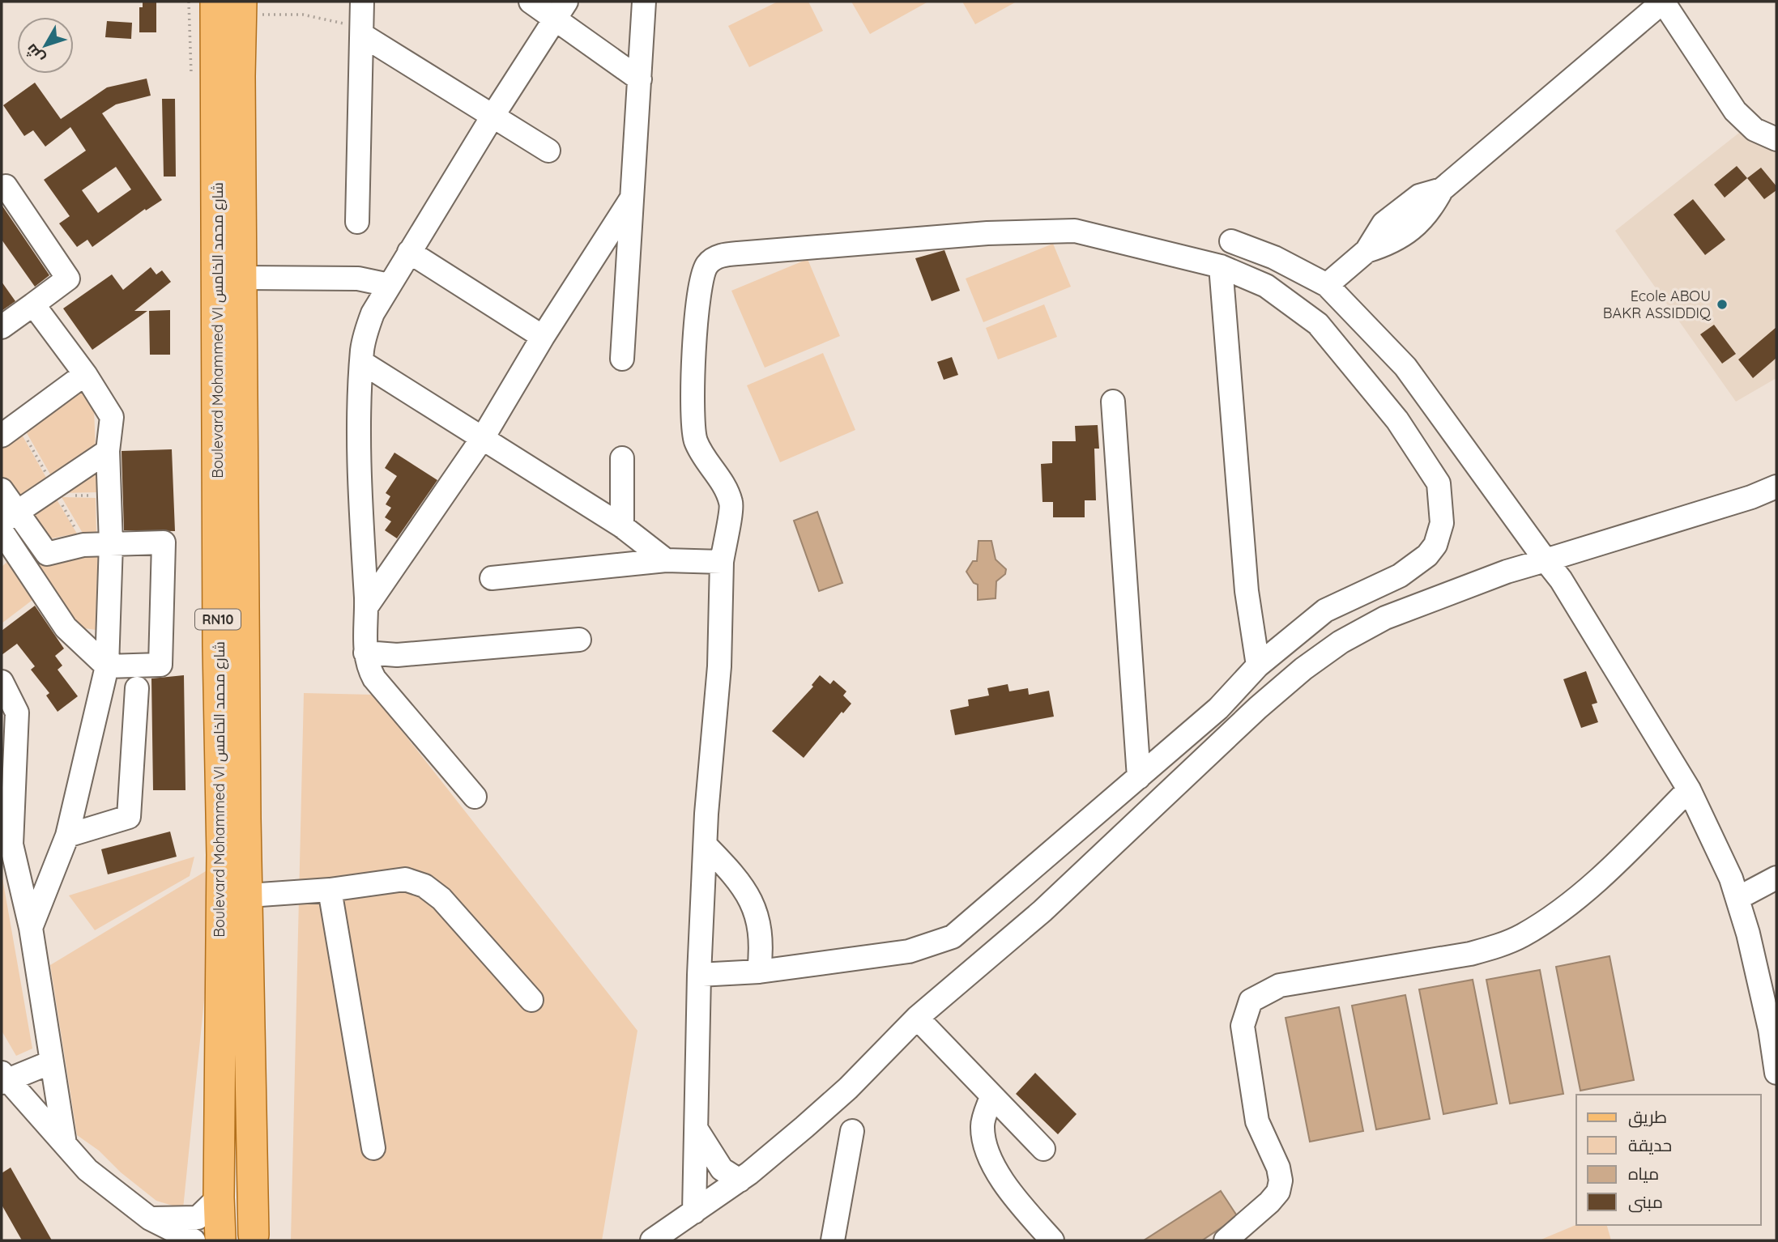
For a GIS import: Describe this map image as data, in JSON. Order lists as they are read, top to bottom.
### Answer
{
  "streets": {
    "main road": ["Boulevard Mohammed VI شارع محمد الخامس", "RN10"]
  },
  "crossings": [
    ["Boulevard Mohammed VI شارع محمد الخامس", "RN10"]
  ],
  "places": ["Ecole ABOU BAKR ASSIDDIQ"],
  "legend": [
    "طريق",
    "حديقة",
    "مياه",
    "مبنى"
  ],
  "north": "bottom left"
}
